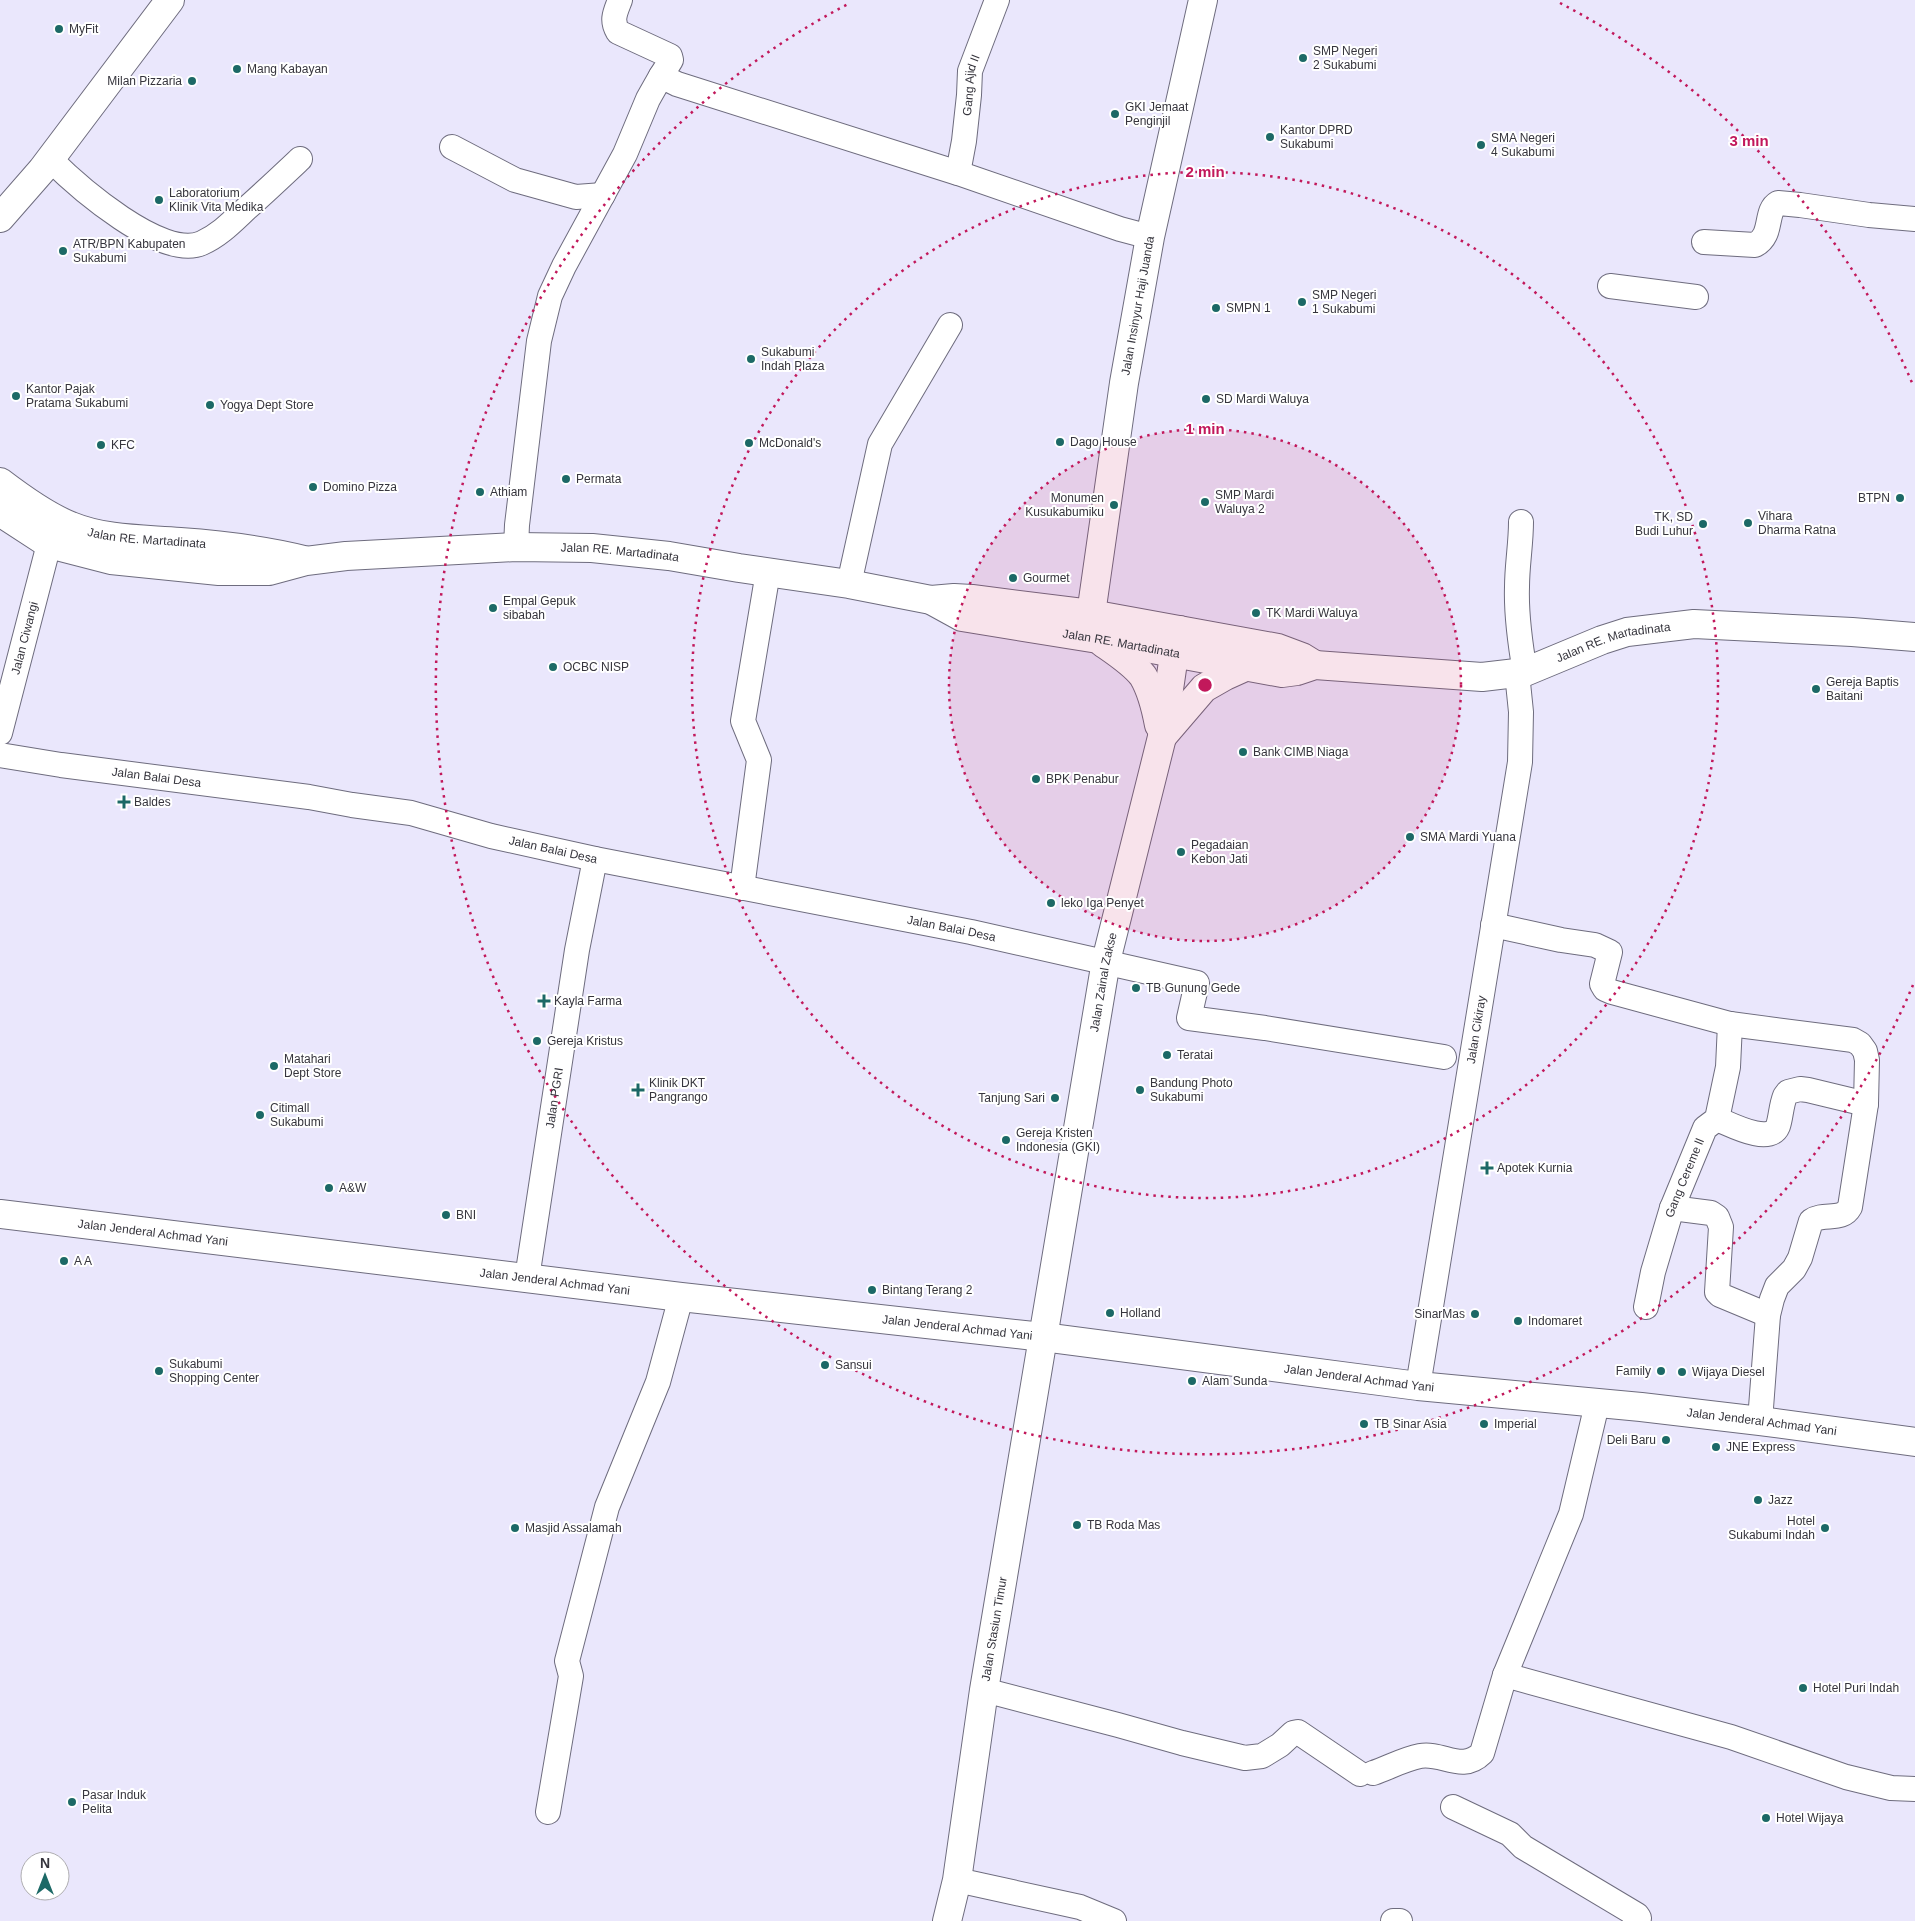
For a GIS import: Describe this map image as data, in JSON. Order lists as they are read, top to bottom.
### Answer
{
  "streets": {
    "main road": [
      "Jalan Insinyur Haji Juanda",
      "Jalan RE. Martadinata",
      "Jalan Zainal Zakse",
      "Jalan Jenderal Achmad Yani",
      "Jalan Stasiun Timur"
    ],
    "street": [
      "Gang Ajid II",
      "Jalan Ciwangi",
      "Jalan Balai Desa",
      "Jalan Cikiray",
      "Jalan PGRI",
      "Gang Cereme ll"
    ]
  },
  "crossings": [
    ["Jalan Insinyur Haji Juanda", "Jalan RE. Martadinata"],
    ["Jalan RE. Martadinata", "Jalan Ciwangi"],
    ["Jalan RE. Martadinata", "Jalan Zainal Zakse"],
    ["Jalan RE. Martadinata", "Jalan Cikiray"],
    ["Jalan Balai Desa", "Jalan Zainal Zakse"],
    ["Jalan Balai Desa", "Jalan PGRI"],
    ["Jalan Zainal Zakse", "Jalan Jenderal Achmad Yani"],
    ["Jalan Zainal Zakse", "Jalan Stasiun Timur"],
    ["Jalan Cikiray", "Jalan Jenderal Achmad Yani"],
    ["Jalan PGRI", "Jalan Jenderal Achmad Yani"],
    ["Jalan Jenderal Achmad Yani", "Jalan Stasiun Timur"]
  ],
  "places": {
    "other": [
      "MyFit",
      "SMP Negeri 2 Sukabumi",
      "Mang Kabayan",
      "Milan Pizzaria",
      "GKI Jemaat Penginjil",
      "Kantor DPRD Sukabumi",
      "SMA Negeri 4 Sukabumi",
      "Laboratorium Klinik Vita Medika",
      "ATR/BPN Kabupaten Sukabumi",
      "SMP Negeri 1 Sukabumi",
      "SMPN 1",
      "Sukabumi Indah Plaza",
      "Kantor Pajak Pratama Sukabumi",
      "SD Mardi Waluya",
      "Yogya Dept Store",
      "Dago House",
      "McDonald's",
      "KFC",
      "Permata",
      "Domino Pizza",
      "Athiam",
      "BTPN",
      "SMP Mardi Waluya 2",
      "Monumen Kusukabumiku",
      "Vihara Dharma Ratna",
      "TK, SD Budi Luhur",
      "Gourmet",
      "Empal Gepuk sibabah",
      "TK Mardi Waluya",
      "OCBC NISP",
      "Gereja Baptis Baitani",
      "Bank CIMB Niaga",
      "BPK Penabur",
      "SMA Mardi Yuana",
      "Pegadaian Kebon Jati",
      "leko Iga Penyet",
      "TB Gunung Gede",
      "Gereja Kristus",
      "Teratai",
      "Matahari Dept Store",
      "Bandung Photo Sukabumi",
      "Tanjung Sari",
      "Citimall Sukabumi",
      "Gereja Kristen Indonesia (GKI)",
      "A&W",
      "BNI",
      "A A",
      "Bintang Terang 2",
      "Holland",
      "SinarMas",
      "Indomaret",
      "Sansui",
      "Sukabumi Shopping Center",
      "Family",
      "Wijaya Diesel",
      "Alam Sunda",
      "TB Sinar Asia",
      "Imperial",
      "Deli Baru",
      "JNE Express",
      "Jazz",
      "TB Roda Mas",
      "Masjid Assalamah",
      "Hotel Sukabumi Indah",
      "Hotel Puri Indah",
      "Pasar Induk Pelita",
      "Hotel Wijaya"
    ],
    "health": [
      "Baldes",
      "Kayla Farma",
      "Klinik DKT Pangrango",
      "Apotek Kurnia"
    ]
  },
  "north": "top",
  "rings": ["3 min", "2 min", "1 min"]
}
